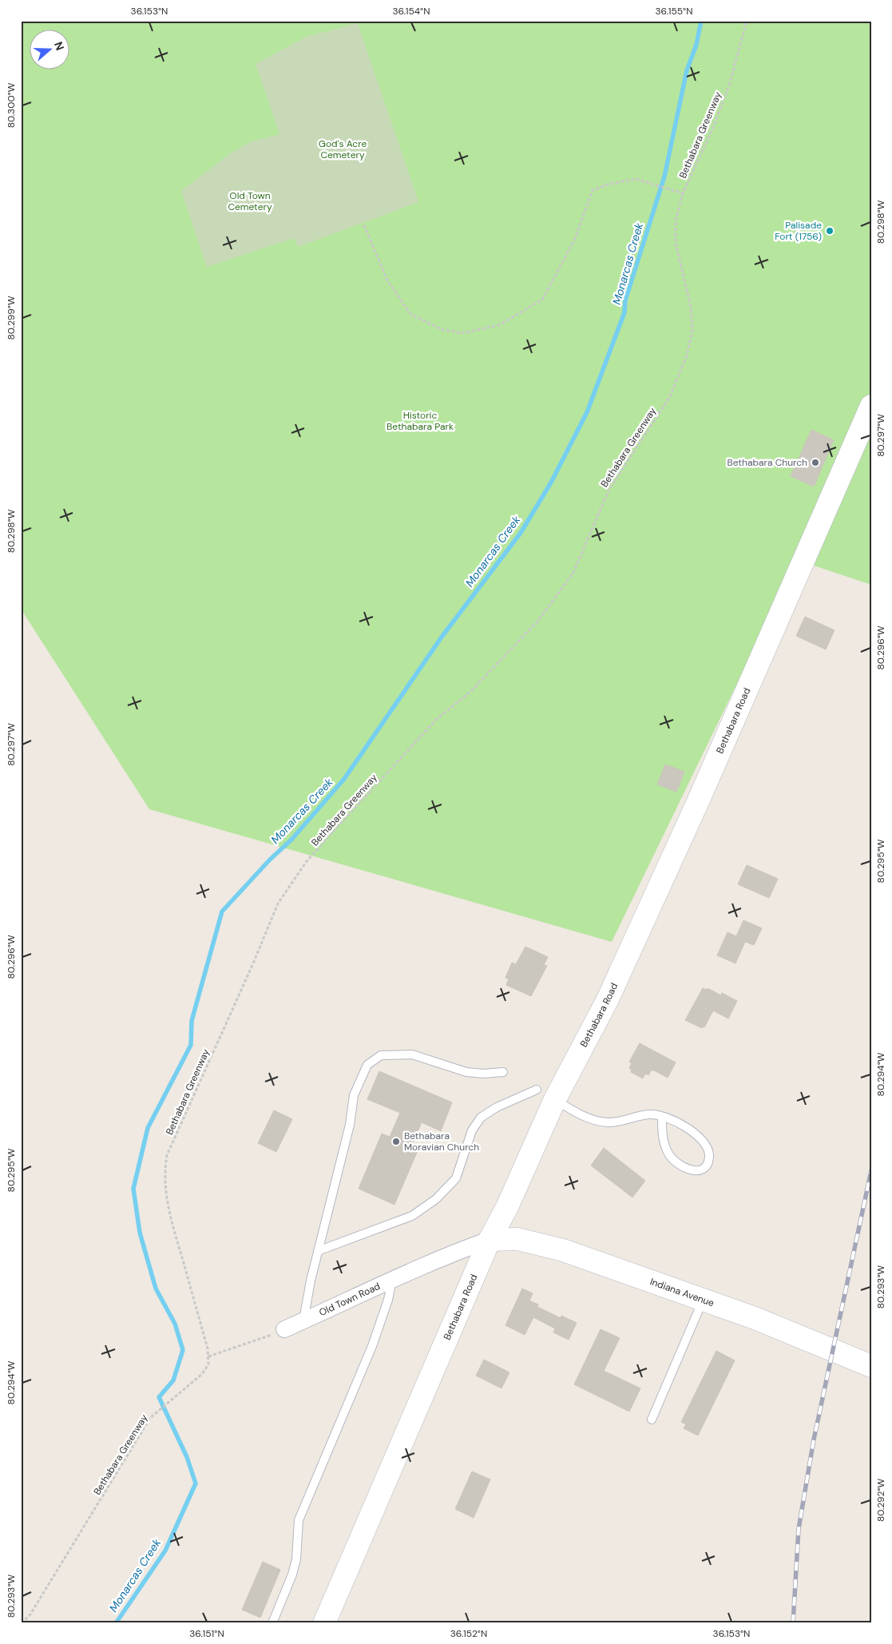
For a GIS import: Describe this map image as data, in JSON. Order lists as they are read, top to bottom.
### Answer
{
  "streets": {
    "street": ["Bethabara Road", "Indiana Avenue", "Old Town Road"],
    "path": ["Bethabara Greenway"]
  },
  "crossings": [
    ["Bethabara Road", "Indiana Avenue"],
    ["Bethabara Road", "Old Town Road"],
    ["Indiana Avenue", "Old Town Road"]
  ],
  "water": ["Monarcas Creek"],
  "parks": ["God's Acre Cemetery", "Old Town Cemetery", "Historic Bethabara Park"],
  "places": ["Palisade Fort (1756)", "Bethabara Church", "Bethabara Moravian Church"],
  "north": "right",
  "coordinates": [
    "36.153°N",
    "36.154°N",
    "36.155°N",
    "80.300°W",
    "80.298°W",
    "80.299°W",
    "80.297°W",
    "80.296°W",
    "80.295°W",
    "80.294°W",
    "80.293°W",
    "80.292°W",
    "36.151°N",
    "36.152°N"
  ]
}
